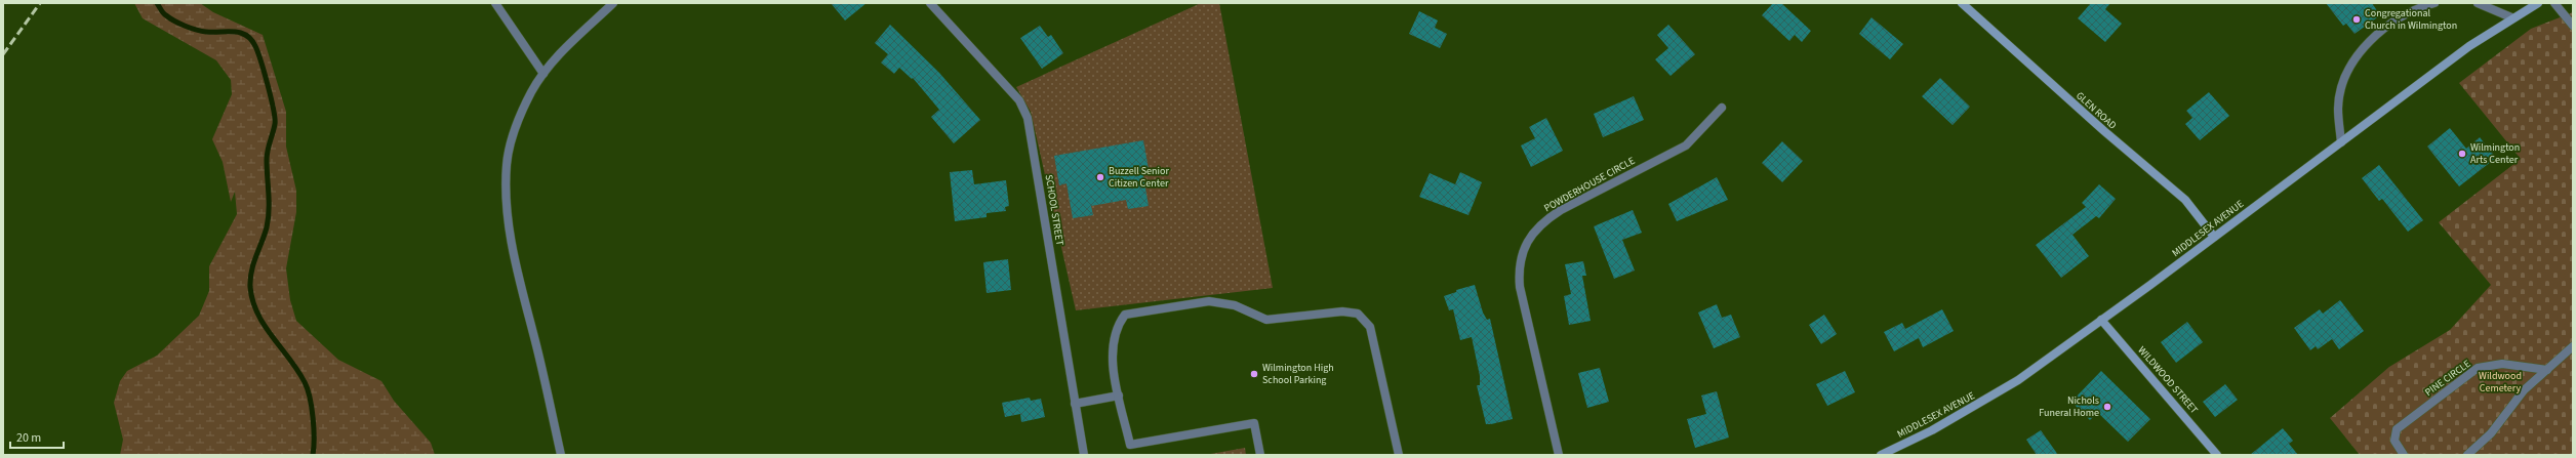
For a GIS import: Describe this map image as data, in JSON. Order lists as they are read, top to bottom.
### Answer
{
  "streets": {
    "main road": ["GLEN ROAD", "MIDDLESEX AVENUE", "WILDWOOD STREET"],
    "street": ["POWDERHOUSE CIRCLE", "SCHOOL STREET", "PINE CIRCLE"]
  },
  "crossings": [
    ["GLEN ROAD", "MIDDLESEX AVENUE"],
    ["MIDDLESEX AVENUE", "WILDWOOD STREET"]
  ],
  "parks": ["Wildwood Cemetery"],
  "places": [
    "Congregational Church in Wilmington",
    "Wilmington Arts Center",
    "Buzzell Senior Citizen Center",
    "Wilmington High School Parking",
    "Nichols Funeral Home"
  ],
  "scale_bar": "20 m"
}
